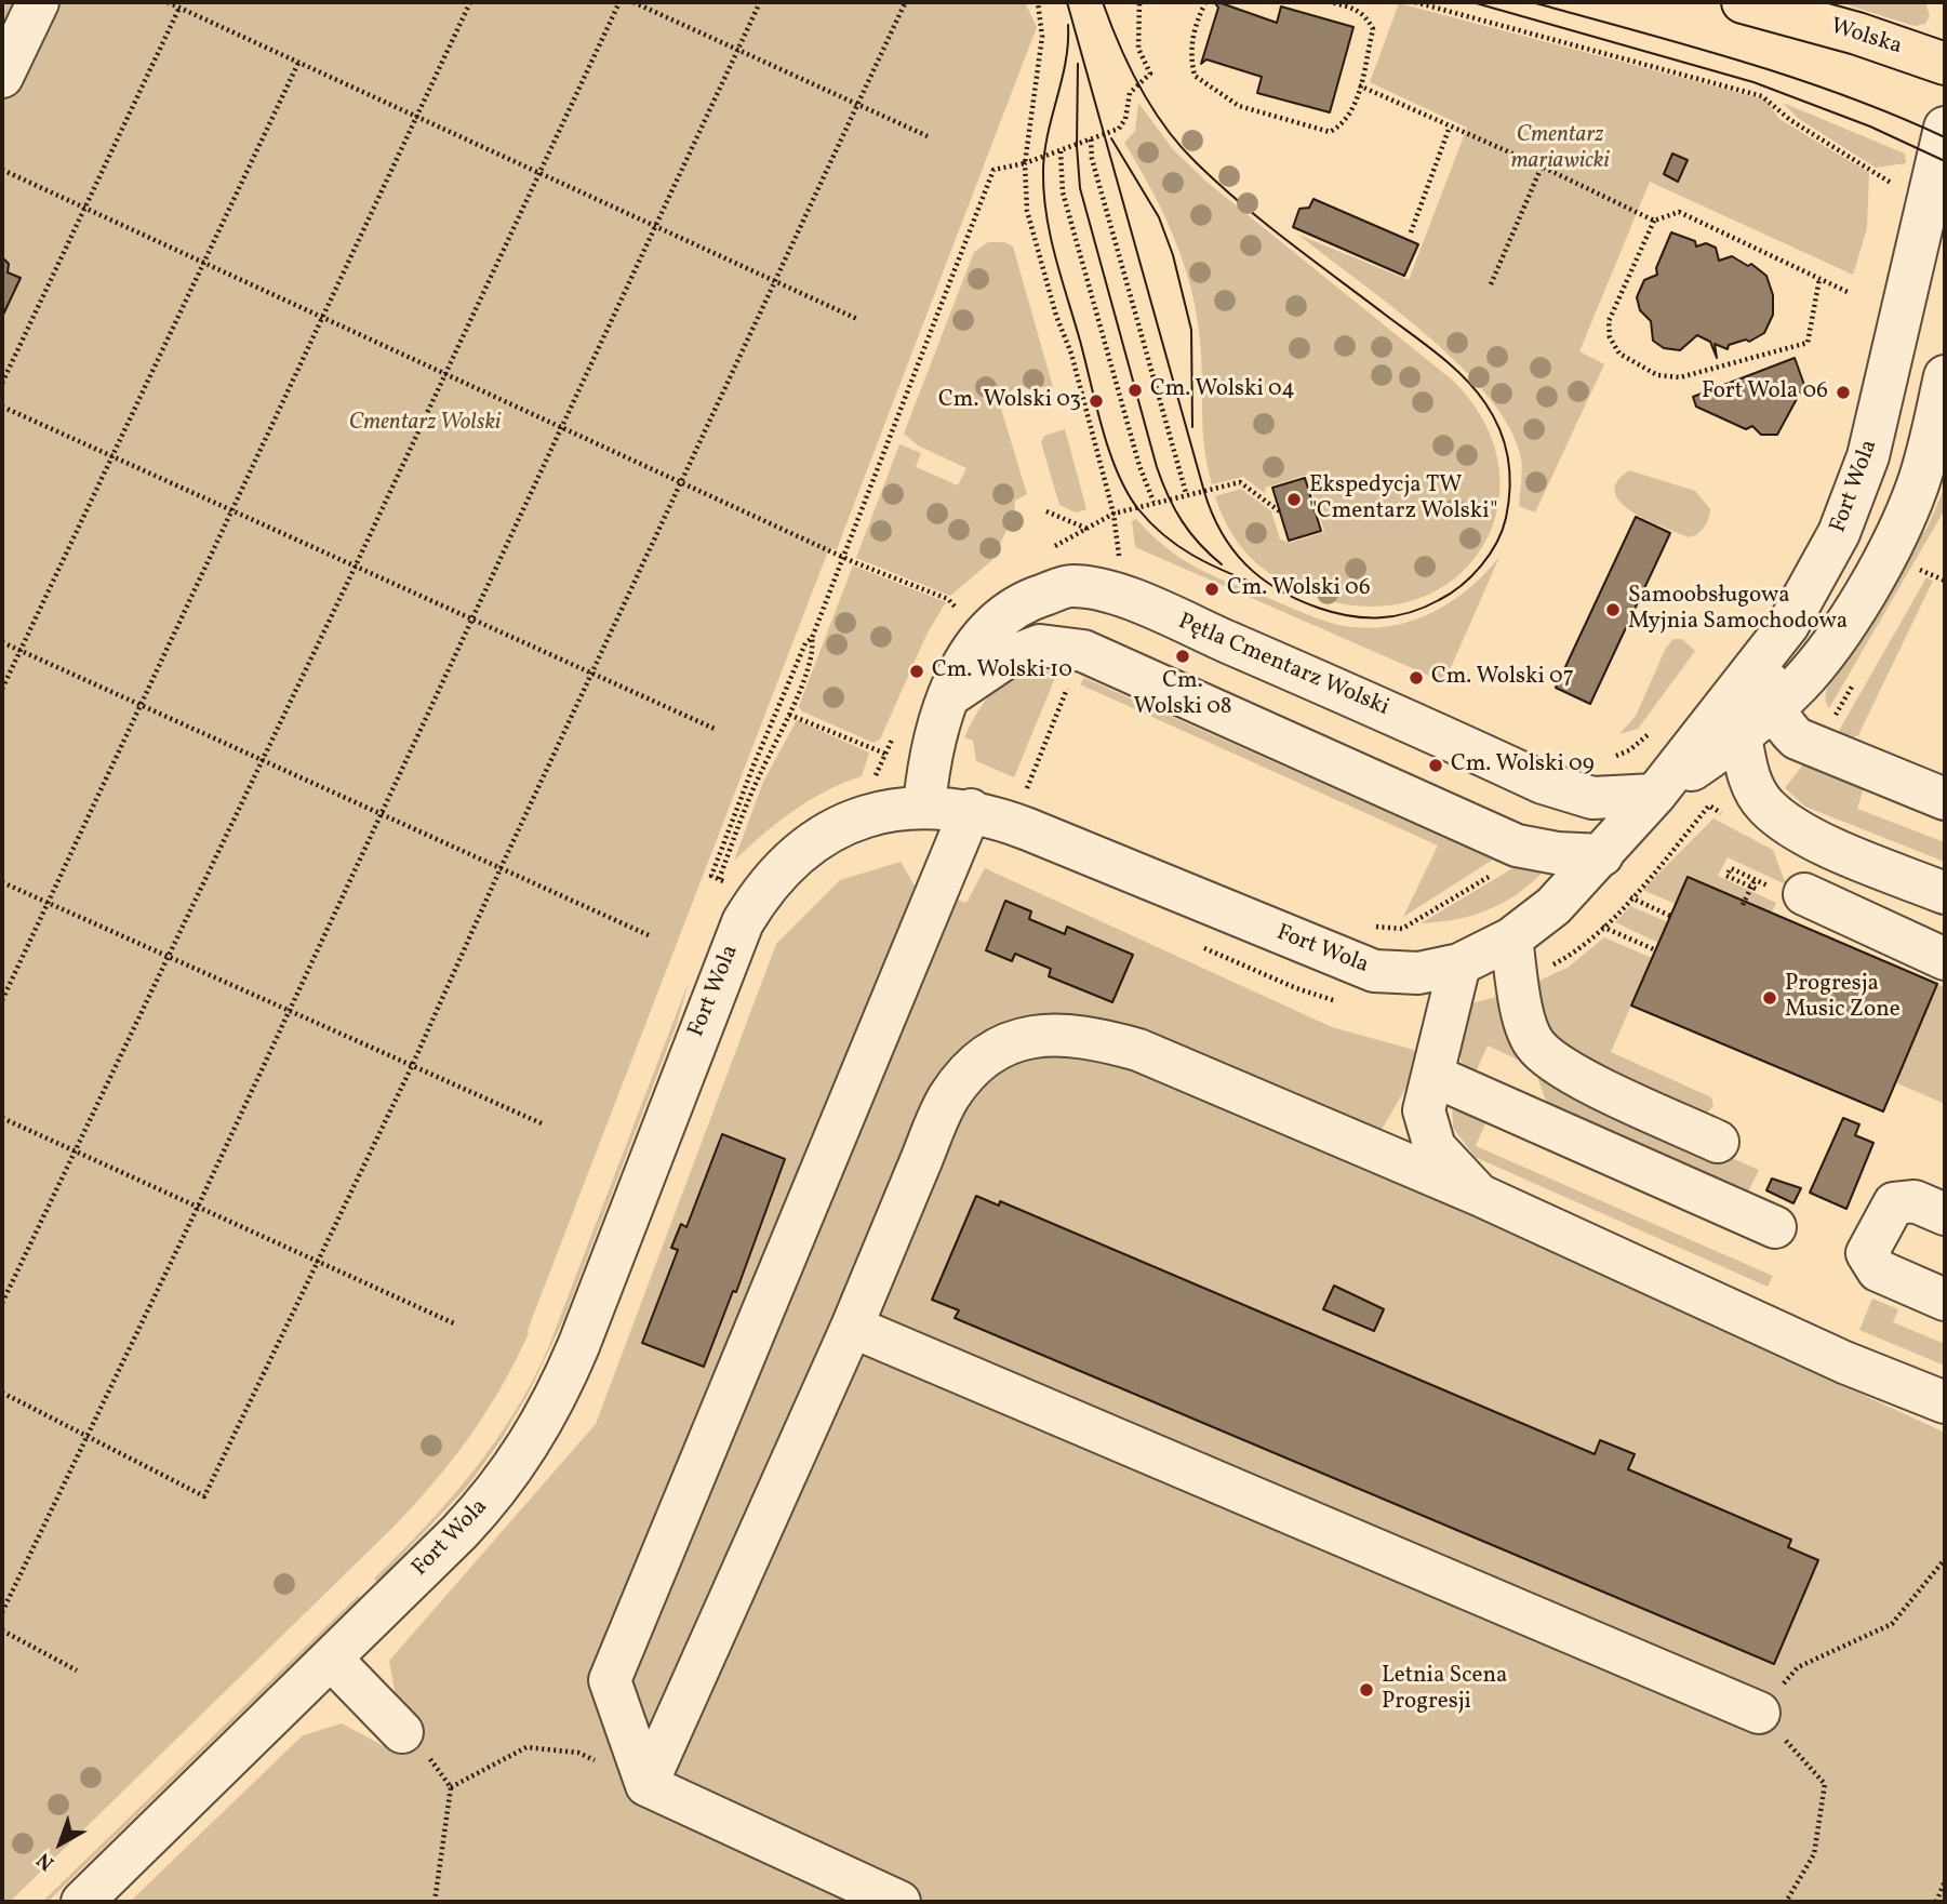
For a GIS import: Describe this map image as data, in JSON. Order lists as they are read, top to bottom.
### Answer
{
  "streets": {
    "main road": ["Wolska"],
    "street": ["Fort Wola", "Pętla Cmentarz Wolski"]
  },
  "crossings": [
    ["Fort Wola", "Pętla Cmentarz Wolski"]
  ],
  "parks": ["Cmentarz mariawicki", "Cmentarz Wolski"],
  "places": [
    "Cm. Wolski 04",
    "Fort Wola 06",
    "Cm. Wolski 03",
    "Ekspedycja TW \"Cmentarz Wolski\"",
    "Cm. Wolski 06",
    "Samoobsługowa Myjnia Samochodowa",
    "Cm. Wolski 08",
    "Cm. Wolski 10",
    "Cm. Wolski 07",
    "Cm. Wolski 09",
    "Progresja Music Zone",
    "Letnia Scena Progresji"
  ],
  "north": "bottom left"
}
